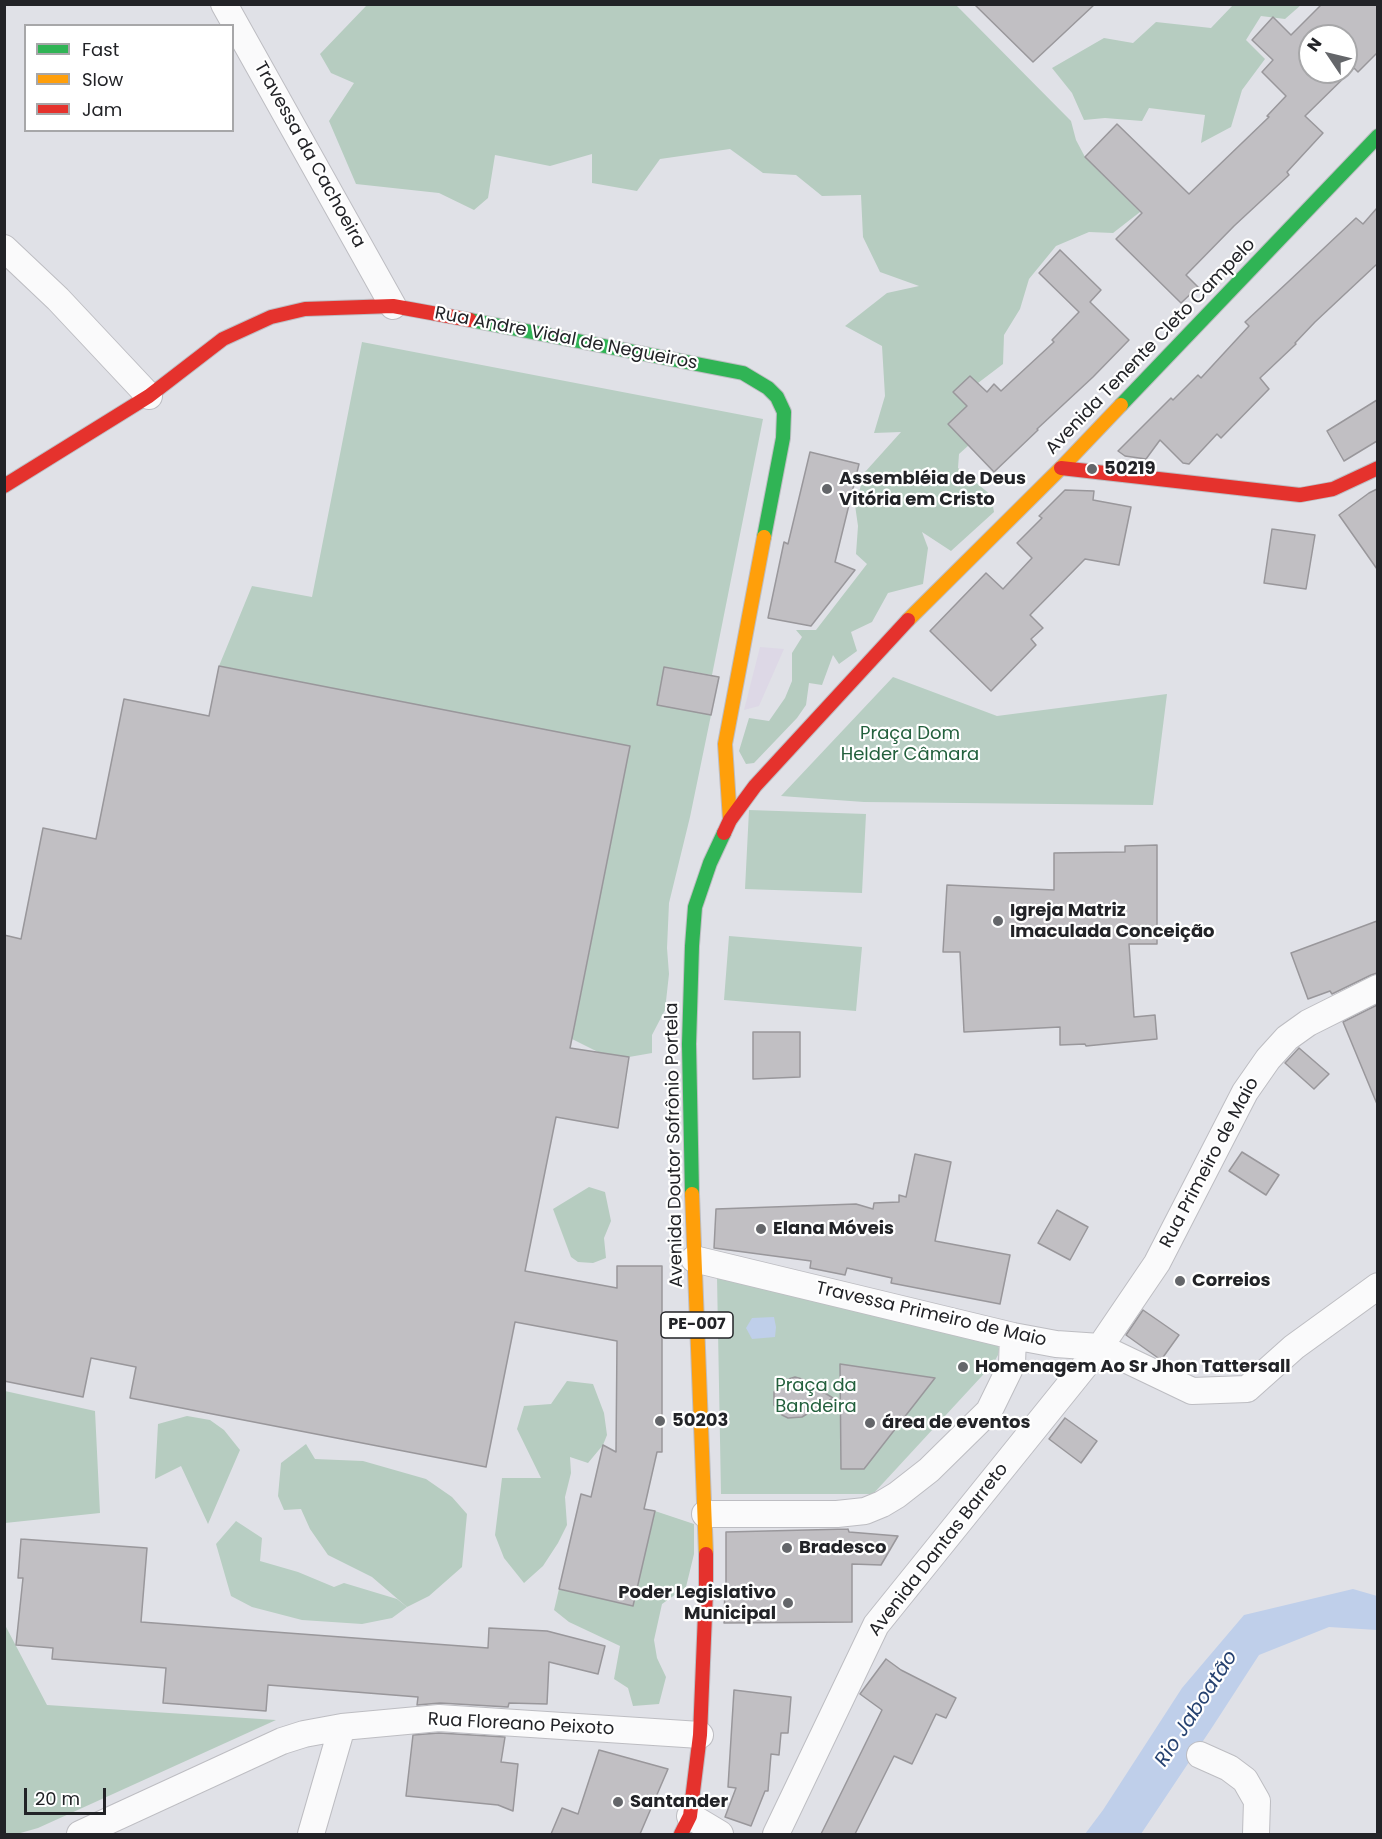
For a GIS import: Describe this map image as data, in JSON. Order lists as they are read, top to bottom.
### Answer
{
  "streets": {
    "main road": [
      "Rua Andre Vidal de Negueiros",
      "Avenida Tenente Cleto Campelo",
      "Avenida Doutor Sofrônio Portela",
      "PE-007"
    ],
    "street": [
      "Travessa da Cachoeira",
      "Rua Primeiro de Maio",
      "Travessa Primeiro de Maio",
      "Avenida Dantas Barreto",
      "Rua Floreano Peixoto"
    ]
  },
  "crossings": [
    ["Travessa da Cachoeira", "Rua Andre Vidal de Negueiros"],
    ["Rua Andre Vidal de Negueiros", "Avenida Tenente Cleto Campelo"],
    ["Rua Andre Vidal de Negueiros", "Avenida Doutor Sofrônio Portela"],
    ["Avenida Tenente Cleto Campelo", "Avenida Doutor Sofrônio Portela"],
    ["Avenida Doutor Sofrônio Portela", "Travessa Primeiro de Maio"],
    ["Avenida Doutor Sofrônio Portela", "Rua Floreano Peixoto"],
    ["Rua Primeiro de Maio", "Travessa Primeiro de Maio"],
    ["Rua Primeiro de Maio", "Avenida Dantas Barreto"],
    ["Travessa Primeiro de Maio", "Avenida Dantas Barreto"]
  ],
  "water": ["Rio Jaboatão"],
  "parks": ["Praça Dom Helder Câmara", "Praça da Bandeira"],
  "places": [
    "50219",
    "Assembléia de Deus Vitória em Cristo",
    "Igreja Matriz Imaculada Conceição",
    "Elana Móveis",
    "Correios",
    "Homenagem Ao Sr Jhon Tattersall",
    "50203",
    "área de eventos",
    "Bradesco",
    "Poder Legislativo Municipal",
    "Santander"
  ],
  "legend": ["Fast", "Slow", "Jam"],
  "scale_bar": "20 m",
  "north": "top left"
}
